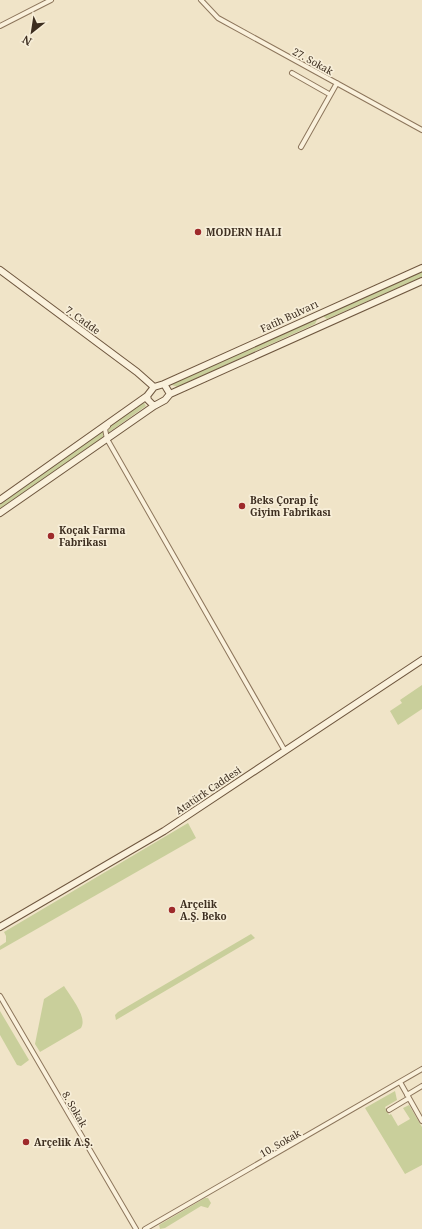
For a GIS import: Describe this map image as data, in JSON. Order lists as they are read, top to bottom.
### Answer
{
  "streets": {
    "main road": ["Fatih Bulvarı", "7. Cadde", "Atatürk Caddesi"],
    "street": ["27. Sokak", "8. Sokak", "10. Sokak"]
  },
  "crossings": [
    ["Fatih Bulvarı", "7. Cadde"]
  ],
  "places": [
    "MODERN HALI",
    "Beks Çorap İç Giyim Fabrikası",
    "Koçak Farma Fabrikası",
    "Arçelik A.Ş. Beko",
    "Arçelik A.Ş."
  ],
  "north": "bottom left"
}
